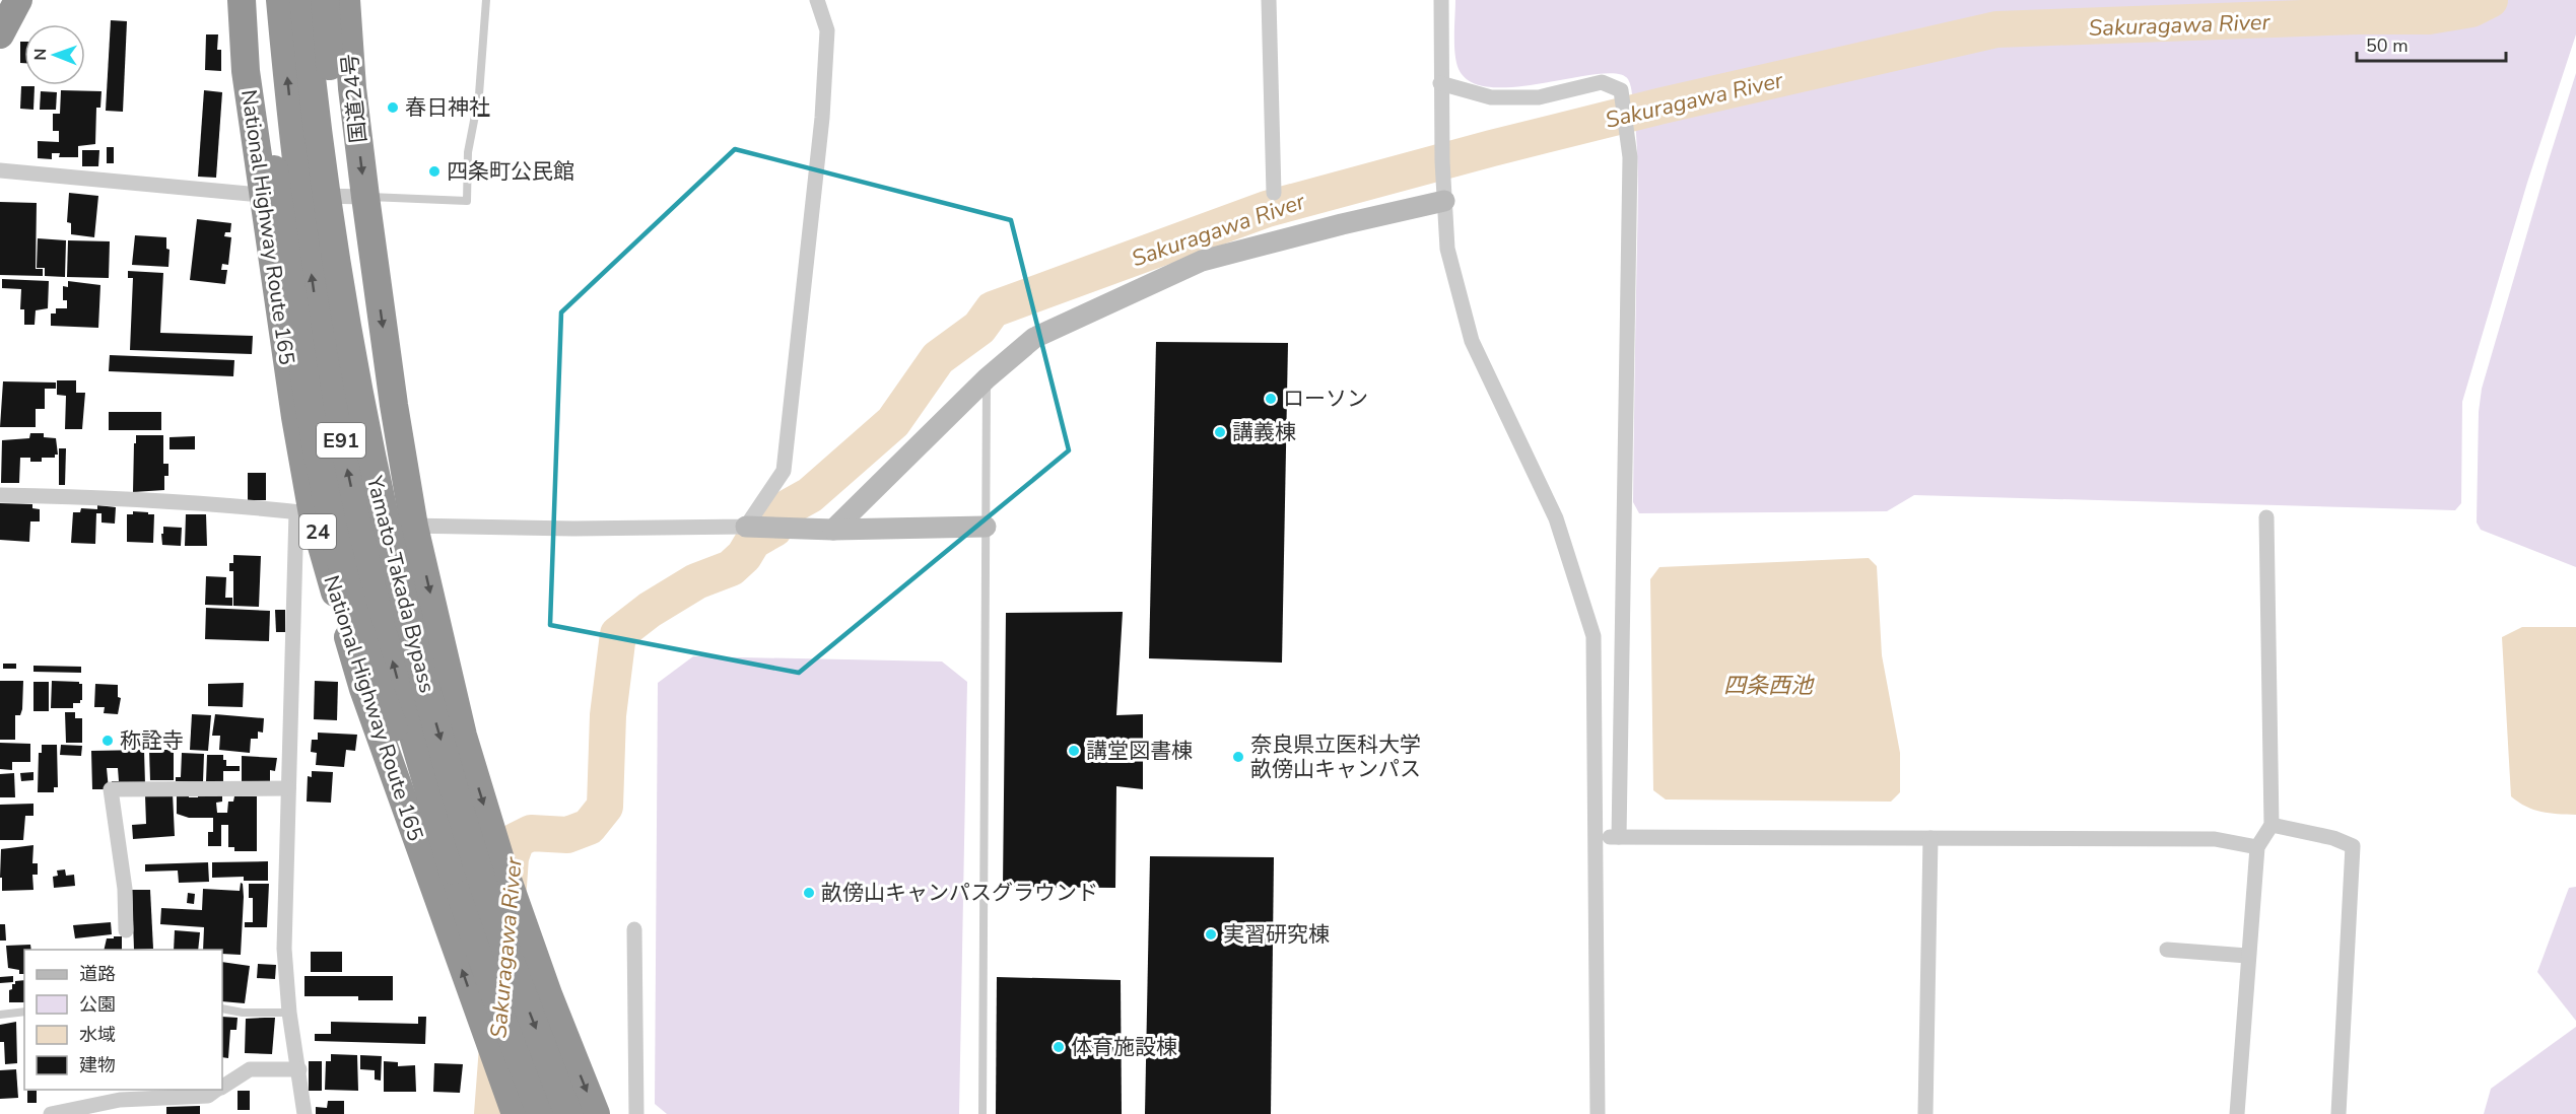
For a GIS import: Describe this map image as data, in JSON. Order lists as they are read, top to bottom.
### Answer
{
  "streets": {
    "highway": [
      "国道24号",
      "National Highway Route 165",
      "E91",
      "24",
      "Yamato-Takada Bypass"
    ]
  },
  "water": ["Sakuragawa River", "四条西池"],
  "places": [
    "春日神社",
    "四条町公民館",
    "ローソン",
    "講義棟",
    "称詮寺",
    "講堂図書棟",
    "奈良県立医科大学 畝傍山キャンパス",
    "畝傍山キャンパスグラウンド",
    "実習研究棟",
    "体育施設棟"
  ],
  "legend": [
    "道路",
    "公園",
    "水域",
    "建物"
  ],
  "scale_bar": "50 m",
  "north": "left"
}
